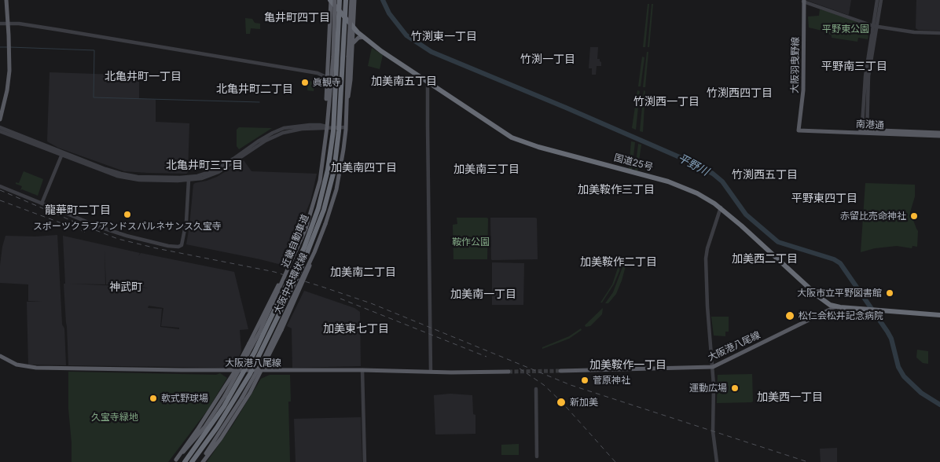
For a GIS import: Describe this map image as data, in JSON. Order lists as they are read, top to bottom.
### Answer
{
  "streets": {
    "highway": ["国道25号", "近畿自動車道"],
    "main road": [
      "大阪羽曳野線",
      "南港通",
      "大阪中央環状線",
      "大阪港八尾線"
    ]
  },
  "crossings": [
    ["大阪羽曳野線", "南港通"],
    ["国道25号", "大阪中央環状線"],
    ["国道25号", "大阪港八尾線"]
  ],
  "districts": [
    "亀井町四丁目",
    "竹渕東一丁目",
    "竹渕一丁目",
    "平野南三丁目",
    "北亀井町一丁目",
    "加美南五丁目",
    "北亀井町二丁目",
    "竹渕西四丁目",
    "竹渕西一丁目",
    "北亀井町三丁目",
    "加美南四丁目",
    "加美南三丁目",
    "竹渕西五丁目",
    "加美鞍作三丁目",
    "平野東四丁目",
    "龍華町二丁目",
    "加美西二丁目",
    "加美鞍作二丁目",
    "加美南二丁目",
    "神武町",
    "加美南一丁目",
    "加美東七丁目",
    "加美鞍作一丁目",
    "加美西一丁目"
  ],
  "water": ["平野川"],
  "parks": ["平野東公園", "鞍作公園", "久宝寺緑地"],
  "places": [
    "眞観寺",
    "スポーツクラブアンドスパルネサンス久宝寺",
    "赤留比売命神社",
    "大阪市立平野図書館",
    "松仁会松井記念病院",
    "菅原神社",
    "運動広場",
    "軟式野球場",
    "新加美"
  ]
}
